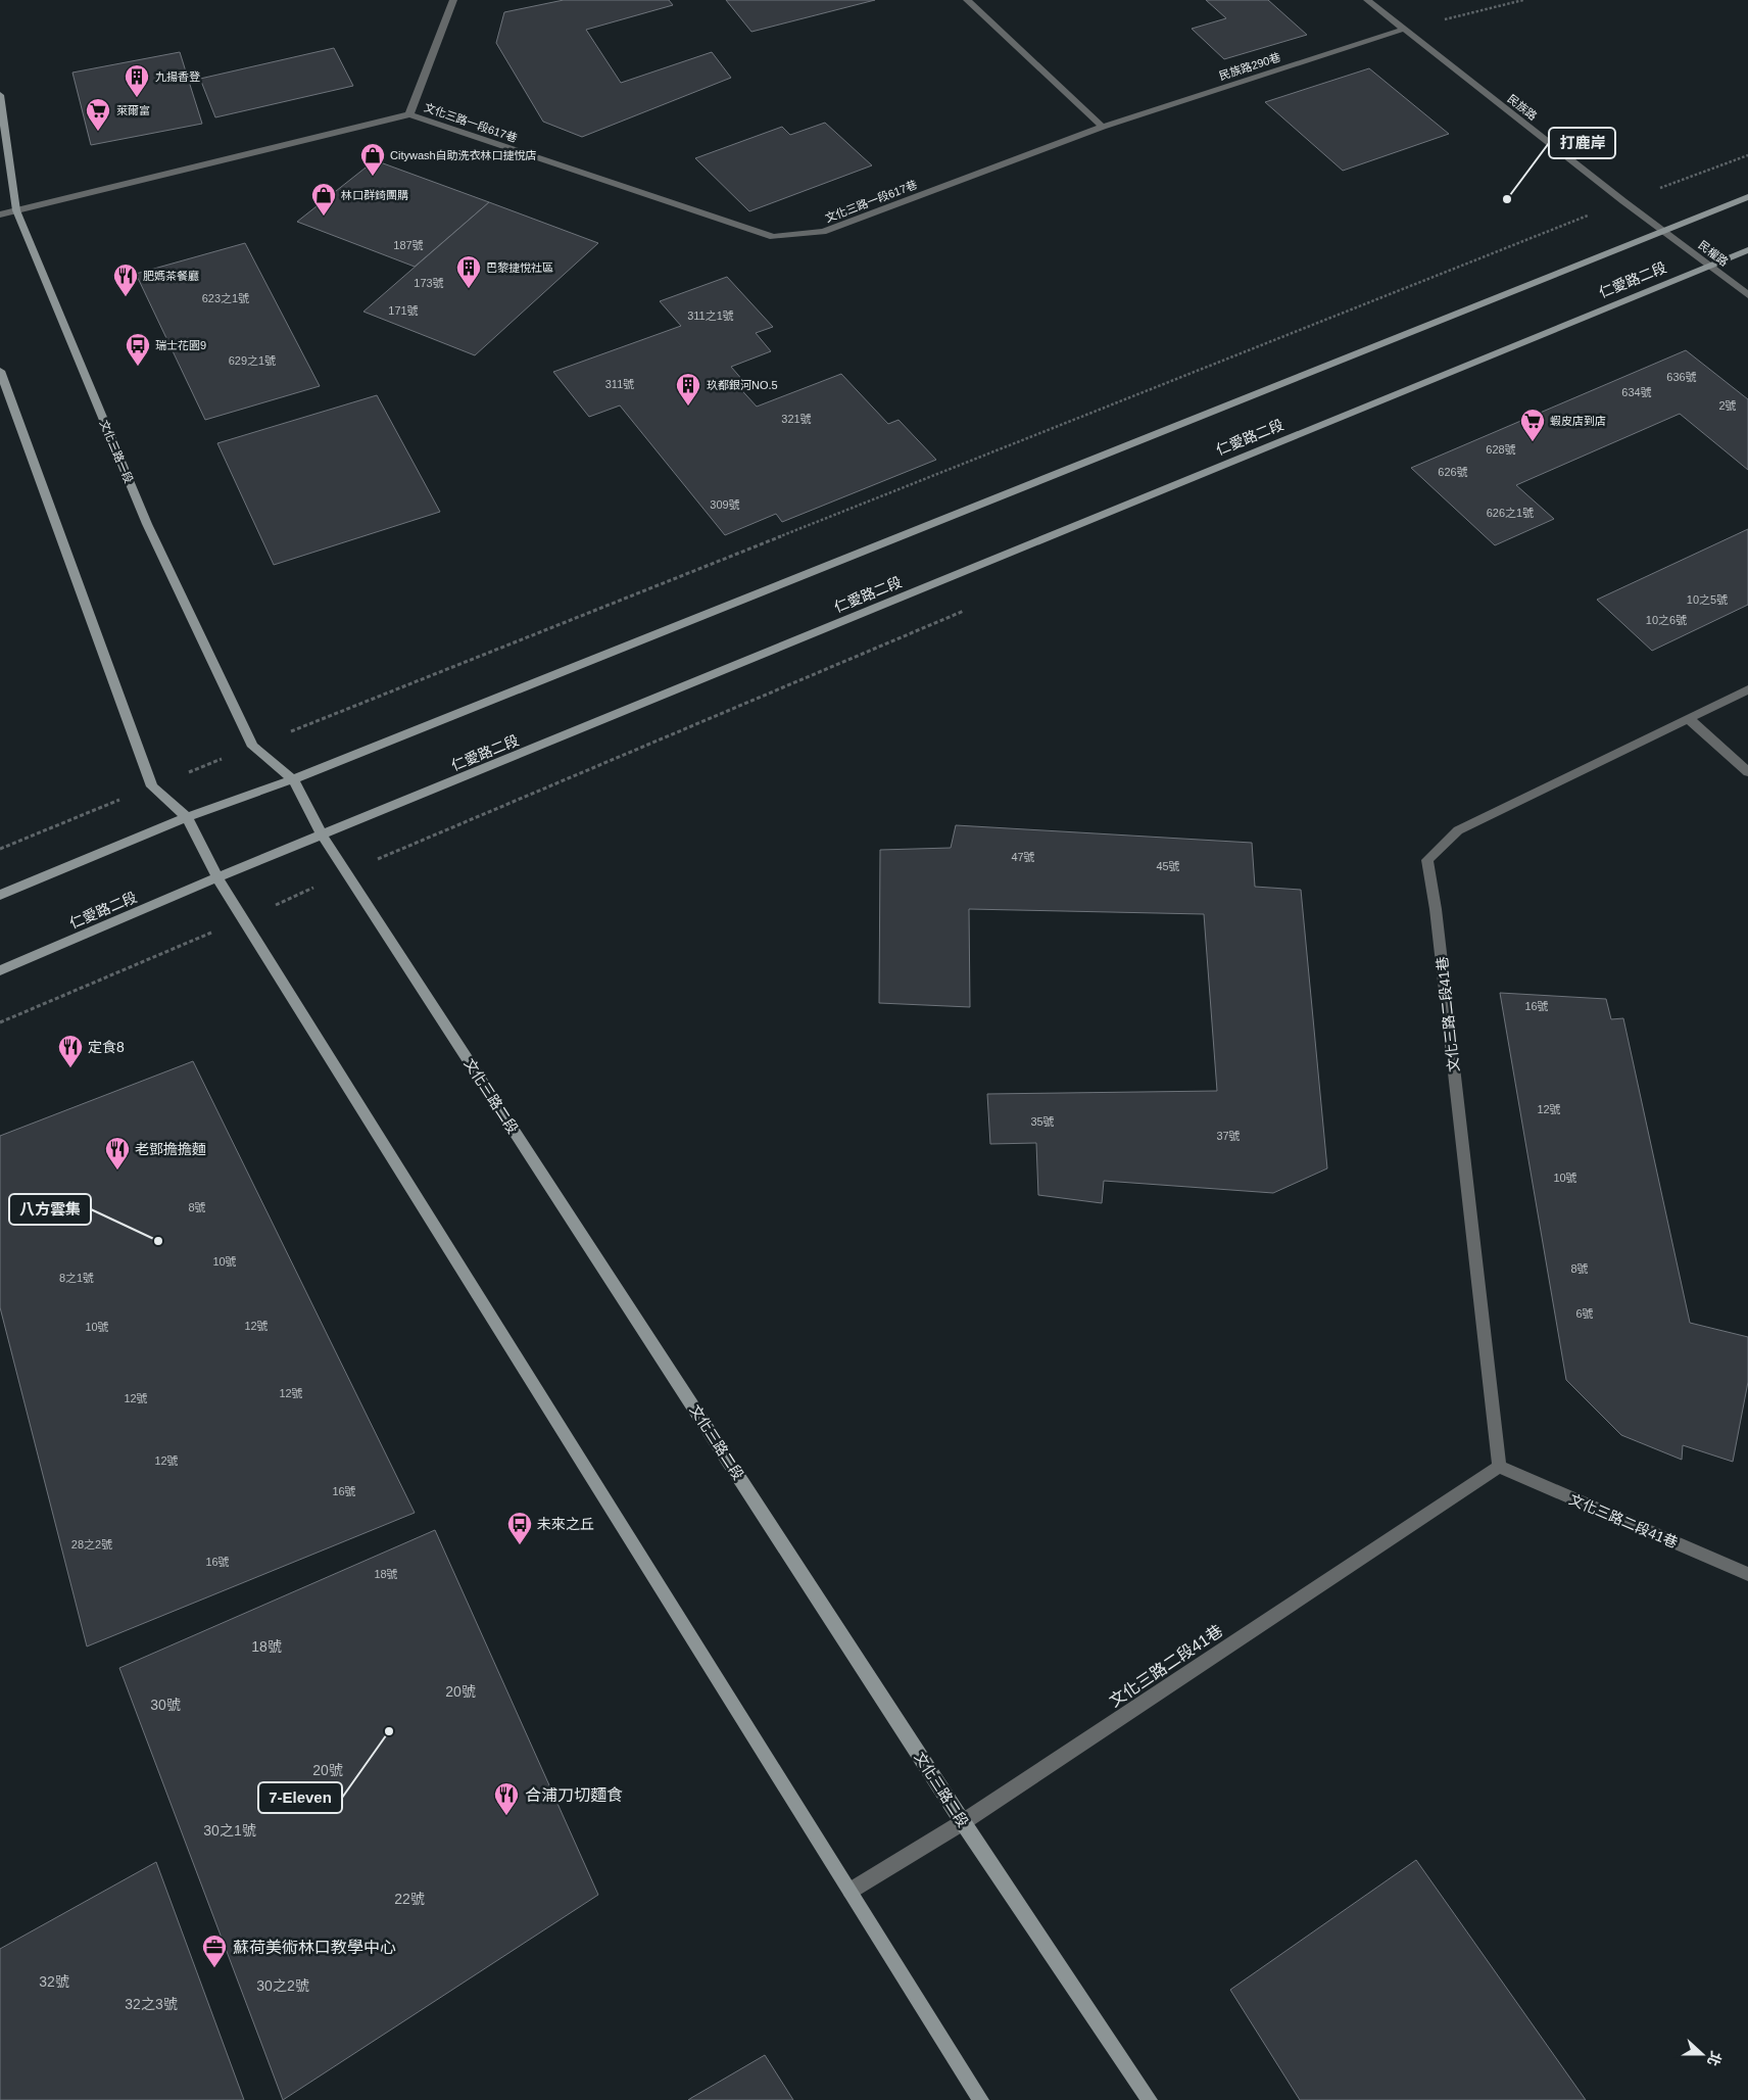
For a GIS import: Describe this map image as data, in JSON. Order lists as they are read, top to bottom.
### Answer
{
  "streets": {
    "street": [
      "民族路290巷",
      "民族路",
      "文化三路一段617巷",
      "民權路",
      "仁愛路二段",
      "文化三路一段",
      "文化三路二段41巷",
      "文化三路二段"
    ]
  },
  "crossings": [
    ["民族路290巷", "民族路"],
    ["民族路290巷", "文化三路一段617巷"],
    ["民族路", "民權路"],
    ["文化三路一段617巷", "文化三路一段"],
    ["民權路", "仁愛路二段"],
    ["仁愛路二段", "文化三路二段"],
    ["文化三路一段", "文化三路二段"],
    ["文化三路二段41巷", "文化三路二段"]
  ],
  "places": {
    "building": ["九揚香登", "巴黎捷悅社區", "玖都銀河NO.5"],
    "supermarket": ["萊爾富", "蝦皮店到店"],
    "shop": ["Citywash自助洗衣林口捷悅店", "林口群錡團購"],
    "other": ["打鹿岸", "八方雲集", "7-Eleven"],
    "restaurant": [
      "肥媽茶餐廳",
      "定食8",
      "老鄧擔擔麵",
      "合浦刀切麵食"
    ],
    "bus stop": ["瑞士花園9", "未來之丘"],
    "office": ["蘇荷美術林口教學中心"]
  },
  "house_numbers": [
    "187號",
    "173號",
    "623之1號",
    "171號",
    "311之1號",
    "629之1號",
    "636號",
    "311號",
    "634號",
    "2號",
    "321號",
    "628號",
    "626號",
    "309號",
    "626之1號",
    "10之5號",
    "10之6號",
    "47號",
    "45號",
    "16號",
    "12號",
    "35號",
    "37號",
    "10號",
    "8號",
    "10號",
    "8號",
    "8之1號",
    "6號",
    "12號",
    "10號",
    "12號",
    "12號",
    "12號",
    "16號",
    "28之2號",
    "16號",
    "18號",
    "18號",
    "20號",
    "30號",
    "20號",
    "30之1號",
    "22號",
    "32號",
    "30之2號",
    "32之3號"
  ],
  "north": "right"
}
